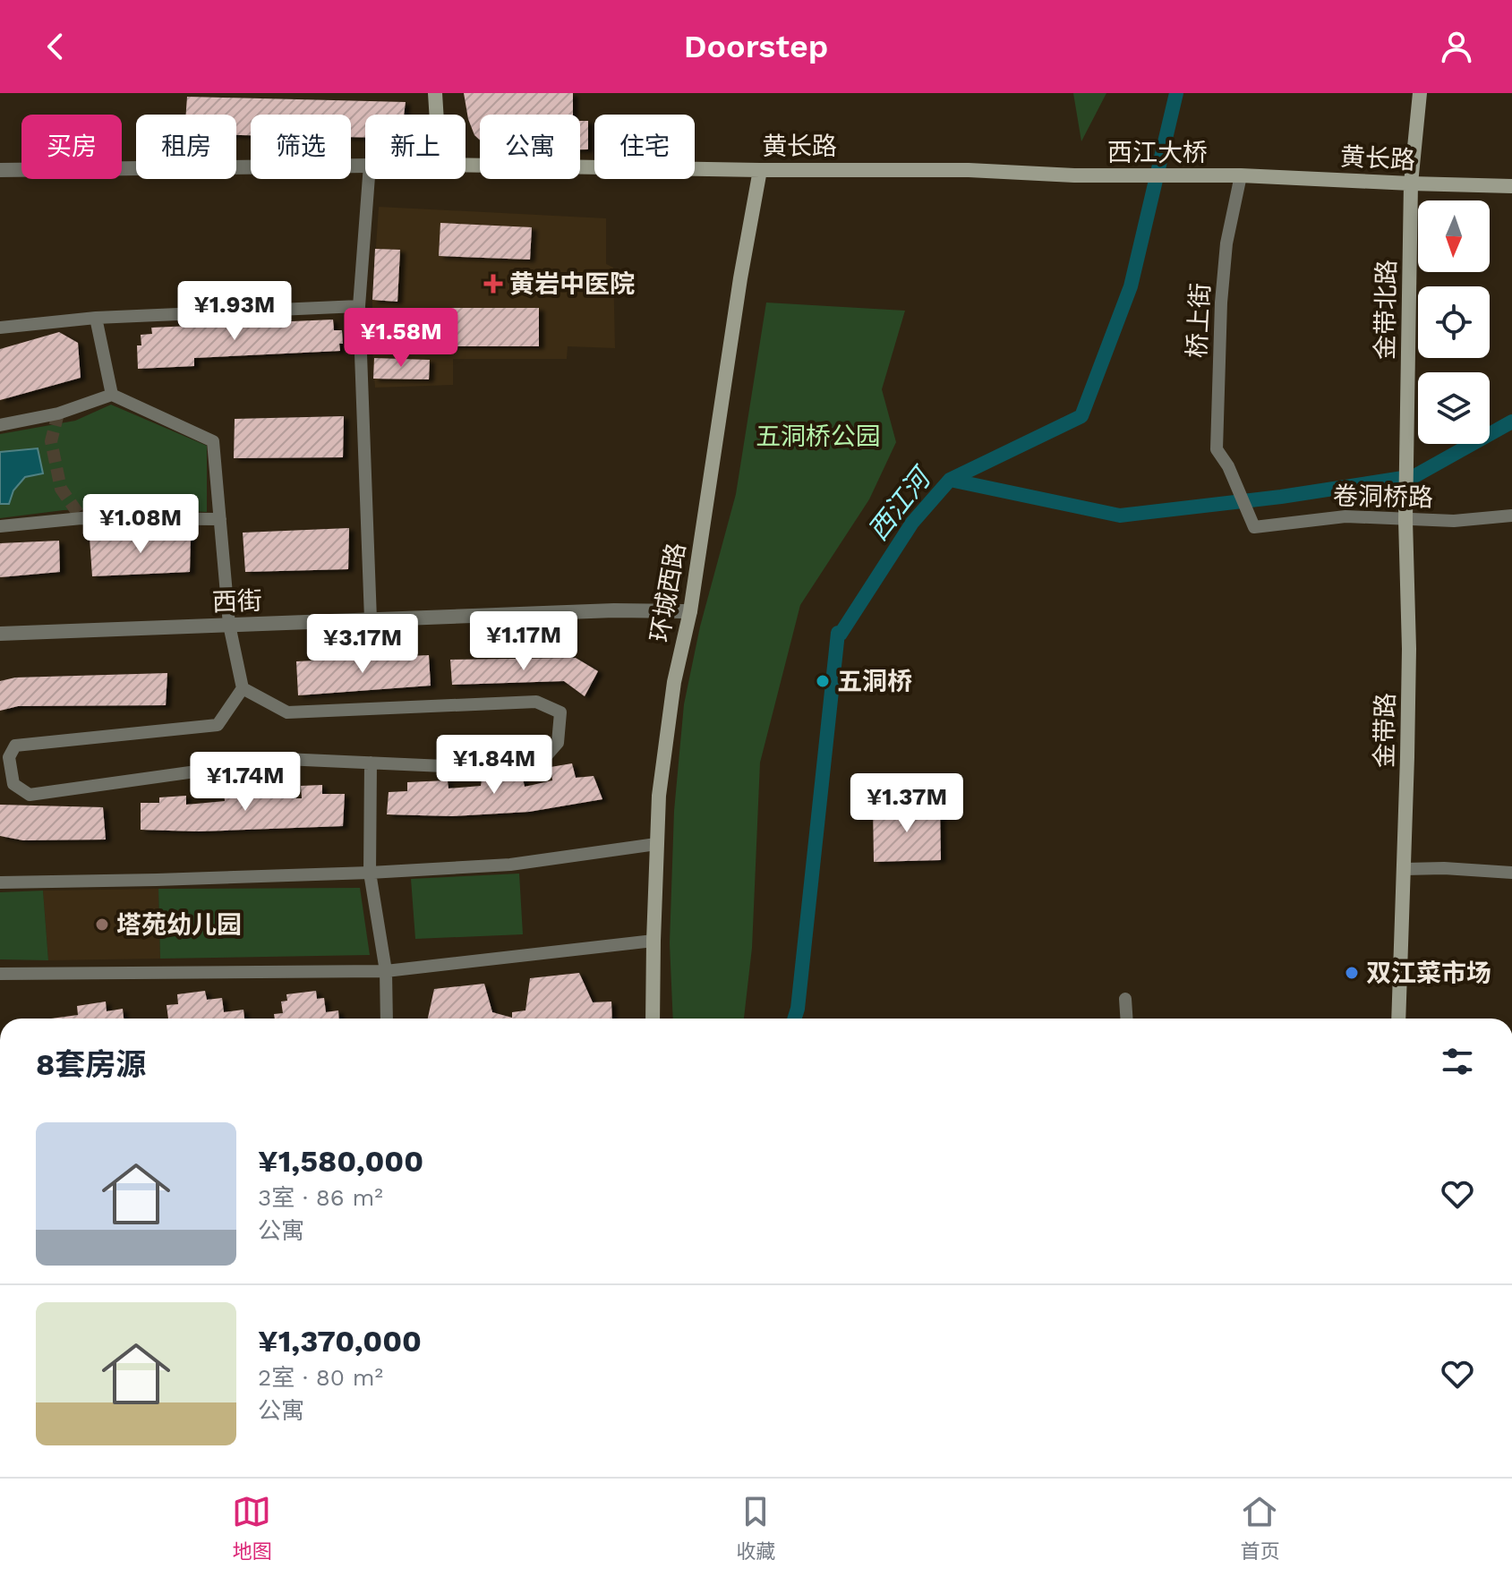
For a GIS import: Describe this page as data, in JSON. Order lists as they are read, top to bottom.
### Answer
{
  "streets": {
    "main road": [
      "黄长路",
      "西江大桥",
      "金带北路",
      "环城西路",
      "金带路"
    ],
    "street": ["桥上街", "卷洞桥路", "西街"]
  },
  "crossings": [
    ["黄长路", "西江大桥"],
    ["黄长路", "金带北路"],
    ["黄长路", "桥上街"],
    ["黄长路", "环城西路"],
    ["西江大桥", "桥上街"],
    ["金带北路", "金带路"],
    ["桥上街", "卷洞桥路"],
    ["卷洞桥路", "金带路"],
    ["环城西路", "西街"]
  ],
  "water": ["西江河"],
  "parks": ["五洞桥公园"],
  "places": {
    "health": ["黄岩中医院"],
    "other": ["五洞桥", "塔苑幼儿园", "双江菜市场"]
  },
  "north": "bottom",
  "page": {
    "header": "Doorstep",
    "chip": [
      "买房",
      "租房",
      "筛选",
      "新上",
      "公寓",
      "住宅"
    ],
    "price": [
      "¥1.93M",
      "¥1.58M",
      "¥1.08M",
      "¥1.17M",
      "¥3.17M",
      "¥1.84M",
      "¥1.74M",
      "¥1.37M"
    ],
    "heading": "8套房源",
    "list": [
      {
        "name": "¥1,580,000",
        "note": "3室 · 86 m² · 公寓"
      },
      {
        "name": "¥1,370,000",
        "note": "2室 · 80 m² · 公寓"
      }
    ],
    "tabs": ["地图", "收藏", "首页"]
  }
}
